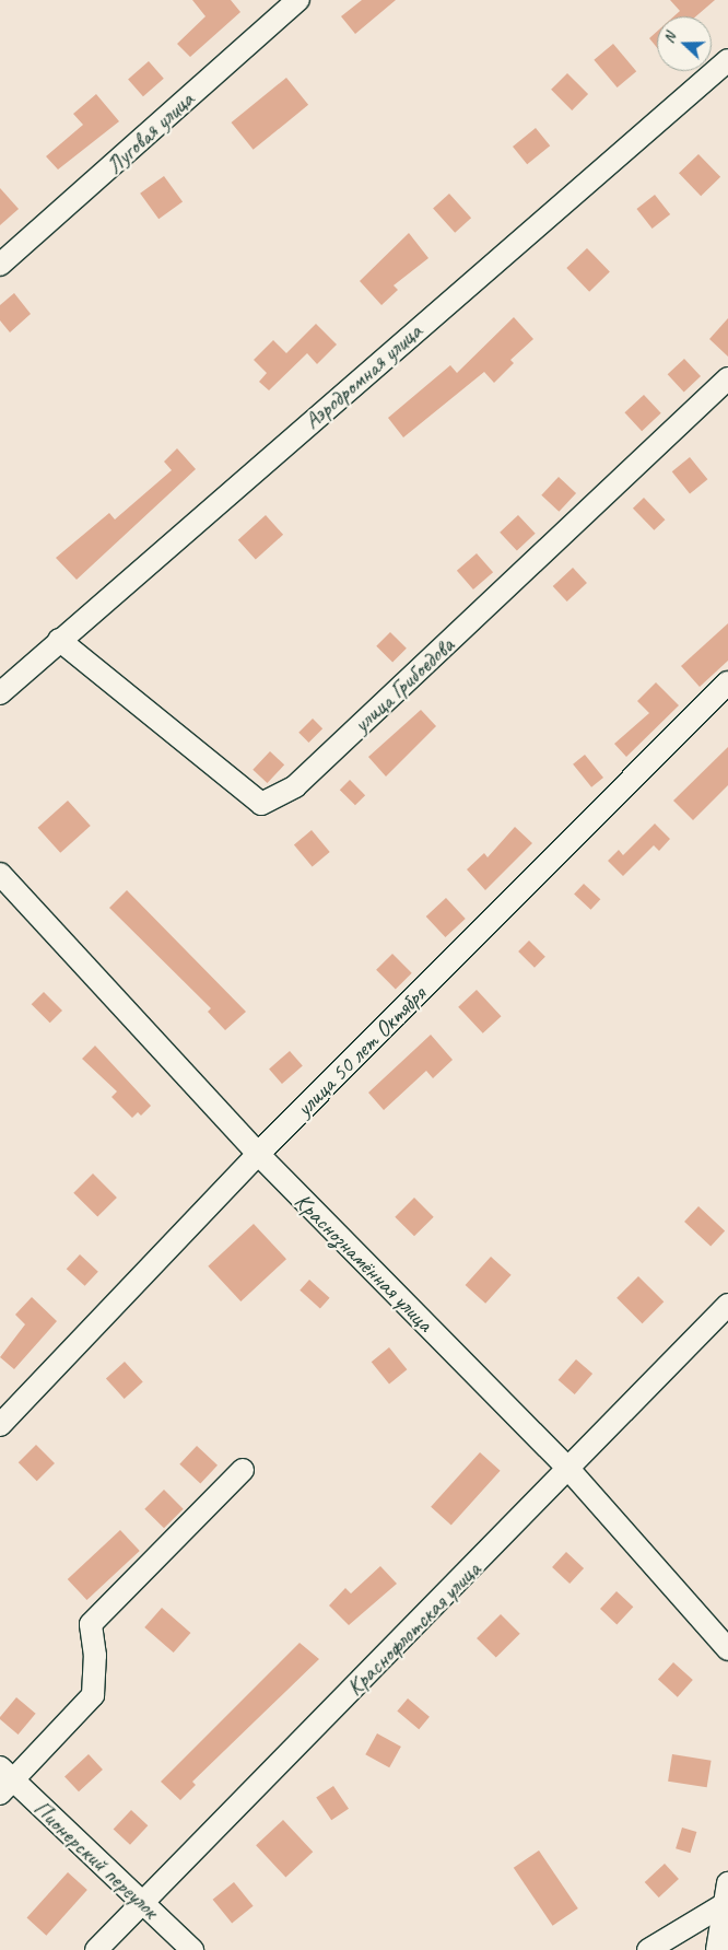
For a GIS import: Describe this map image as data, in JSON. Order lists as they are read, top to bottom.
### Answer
{
  "streets": {
    "street": [
      "Луговая улица",
      "Аэродромная улица",
      "улица Грибоедова",
      "улица 50 лет Октября",
      "Краснознамённая улица",
      "Краснофлотская улица",
      "Пионерский переулок"
    ]
  },
  "crossings": [
    ["Аэродромная улица", "улица Грибоедова"],
    ["улица 50 лет Октября", "Краснознамённая улица"],
    ["Краснознамённая улица", "Краснофлотская улица"],
    ["Краснофлотская улица", "Пионерский переулок"]
  ],
  "north": "left"
}
